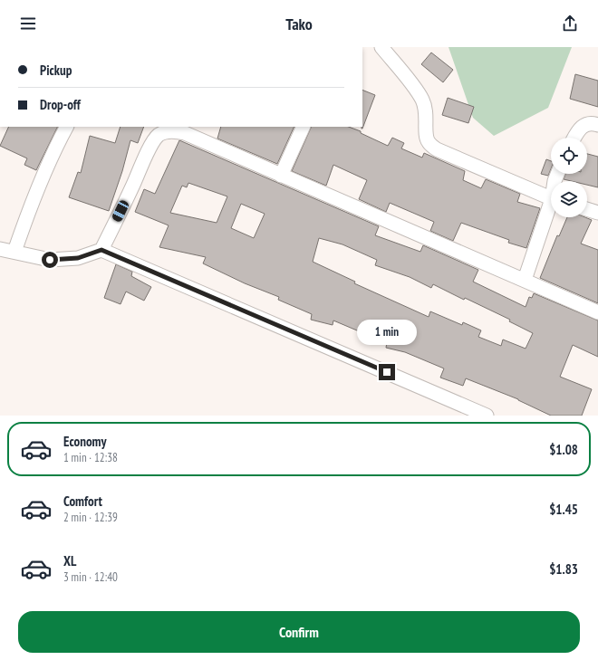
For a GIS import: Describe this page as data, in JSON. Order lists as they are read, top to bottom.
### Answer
{
  "page": {
    "header": "Tako",
    "banner": ["Pickup", "Drop-off"],
    "bubble": "1 min",
    "list": [
      {
        "name": "Economy",
        "note": "1 min · 12:38",
        "value": "$1.08"
      },
      {
        "name": "Comfort",
        "note": "2 min · 12:39",
        "value": "$1.45"
      },
      {
        "name": "XL",
        "note": "3 min · 12:40",
        "value": "$1.83"
      }
    ],
    "buttons": "Confirm"
  }
}
